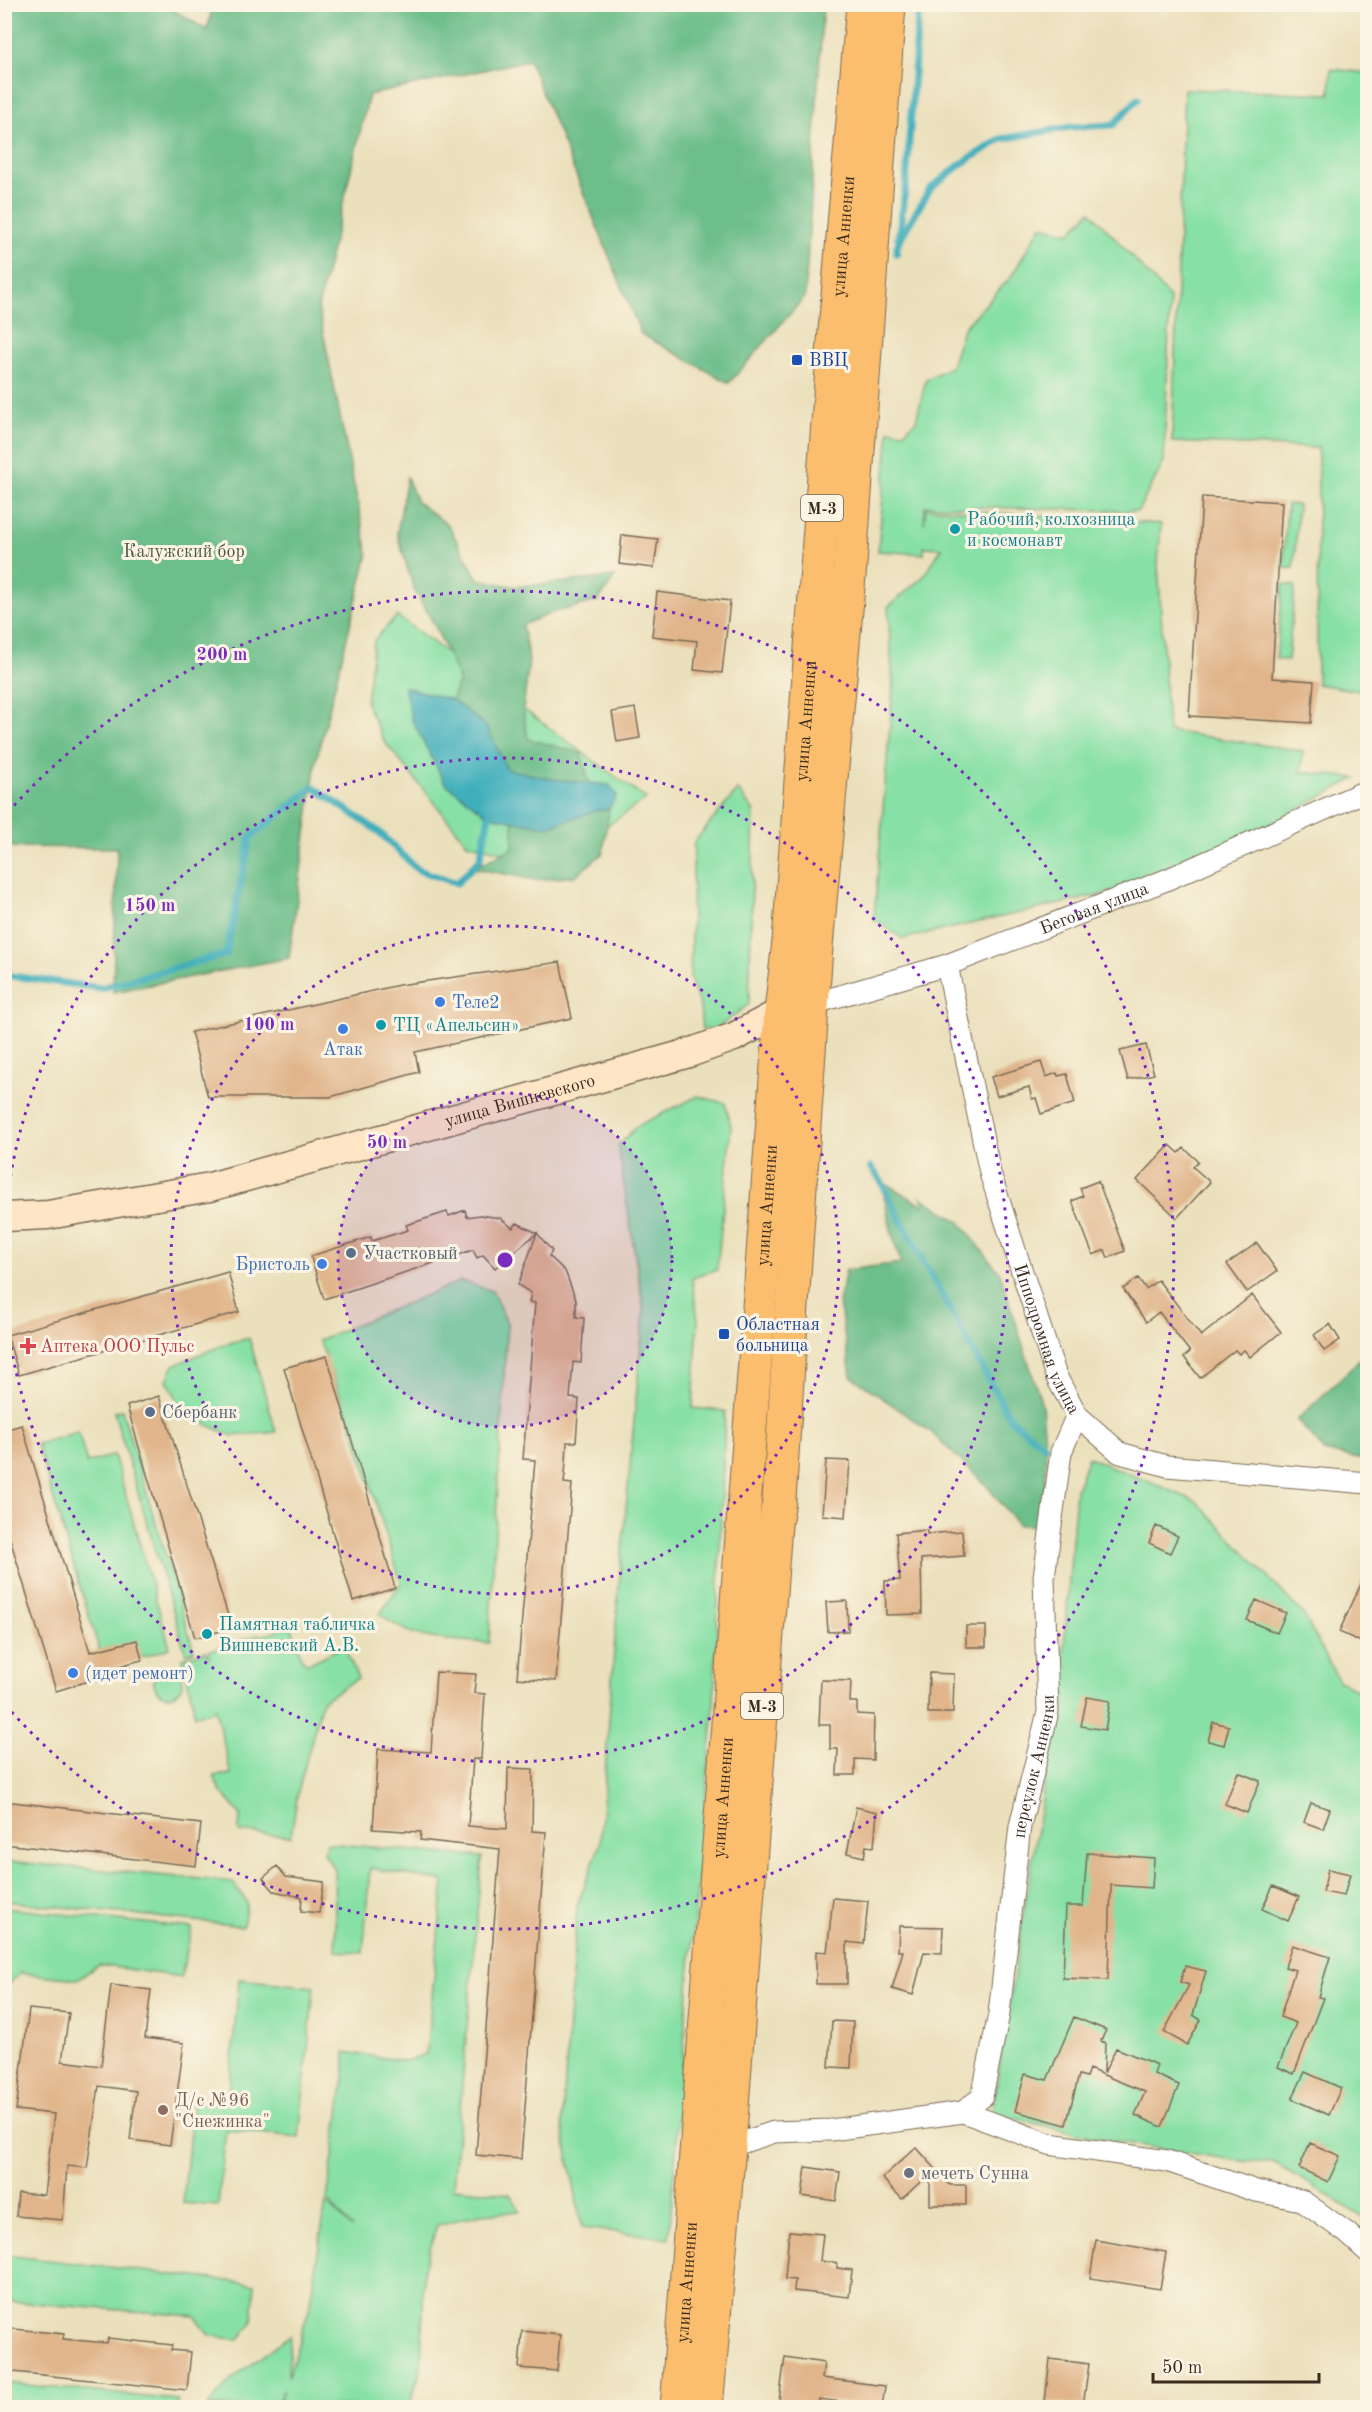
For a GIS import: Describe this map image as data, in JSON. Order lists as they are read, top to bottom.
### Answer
{
  "streets": {
    "main road": ["улица Анненки", "М-3"],
    "street": [
      "Беговая улица",
      "улица Вишневского",
      "Ипподромная улица",
      "переулок Анненки"
    ]
  },
  "crossings": [
    ["улица Анненки", "Беговая улица"],
    ["улица Анненки", "улица Вишневского"],
    ["Беговая улица", "улица Вишневского"],
    ["Беговая улица", "Ипподромная улица"],
    ["Ипподромная улица", "переулок Анненки"]
  ],
  "parks": ["Калужский бор"],
  "places": {
    "transit": ["ВВЦ", "Областная больница"],
    "other": [
      "Рабочий, колхозница и космонавт",
      "Теле2",
      "ТЦ «Апельсин»",
      "Атак",
      "Участковый",
      "Бристоль",
      "Сбербанк",
      "Памятная табличка Вишневский А.В.",
      "(идет ремонт)",
      "Д/с №96 \"Снежинка\"",
      "мечеть Сунна"
    ],
    "health": ["Аптека ООО Пульс"]
  },
  "scale_bar": "50 m",
  "rings": [
    "200 m",
    "150 m",
    "100 m",
    "50 m"
  ]
}
